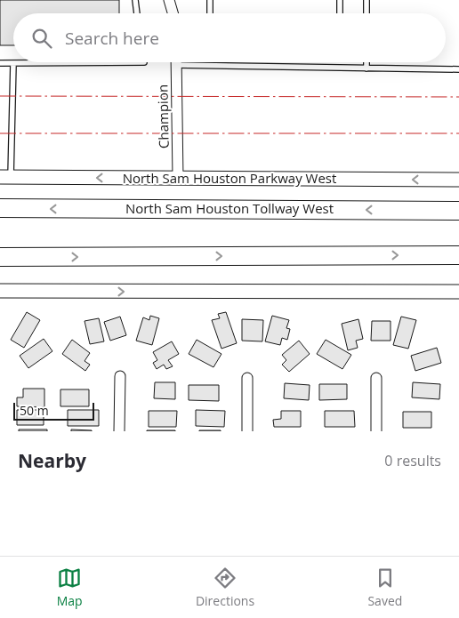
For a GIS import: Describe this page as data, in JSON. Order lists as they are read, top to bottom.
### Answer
{
  "streets": {
    "highway": ["North Sam Houston Tollway West"],
    "main road": ["North Sam Houston Parkway West"],
    "street": ["Champion"]
  },
  "crossings": [
    ["Champion", "North Sam Houston Parkway West"]
  ],
  "scale_bar": "50 m",
  "page": {
    "search": "Search here",
    "scale": "50 m",
    "heading": ["Nearby", "0 results"],
    "nav": ["Map", "Directions", "Saved"]
  }
}
